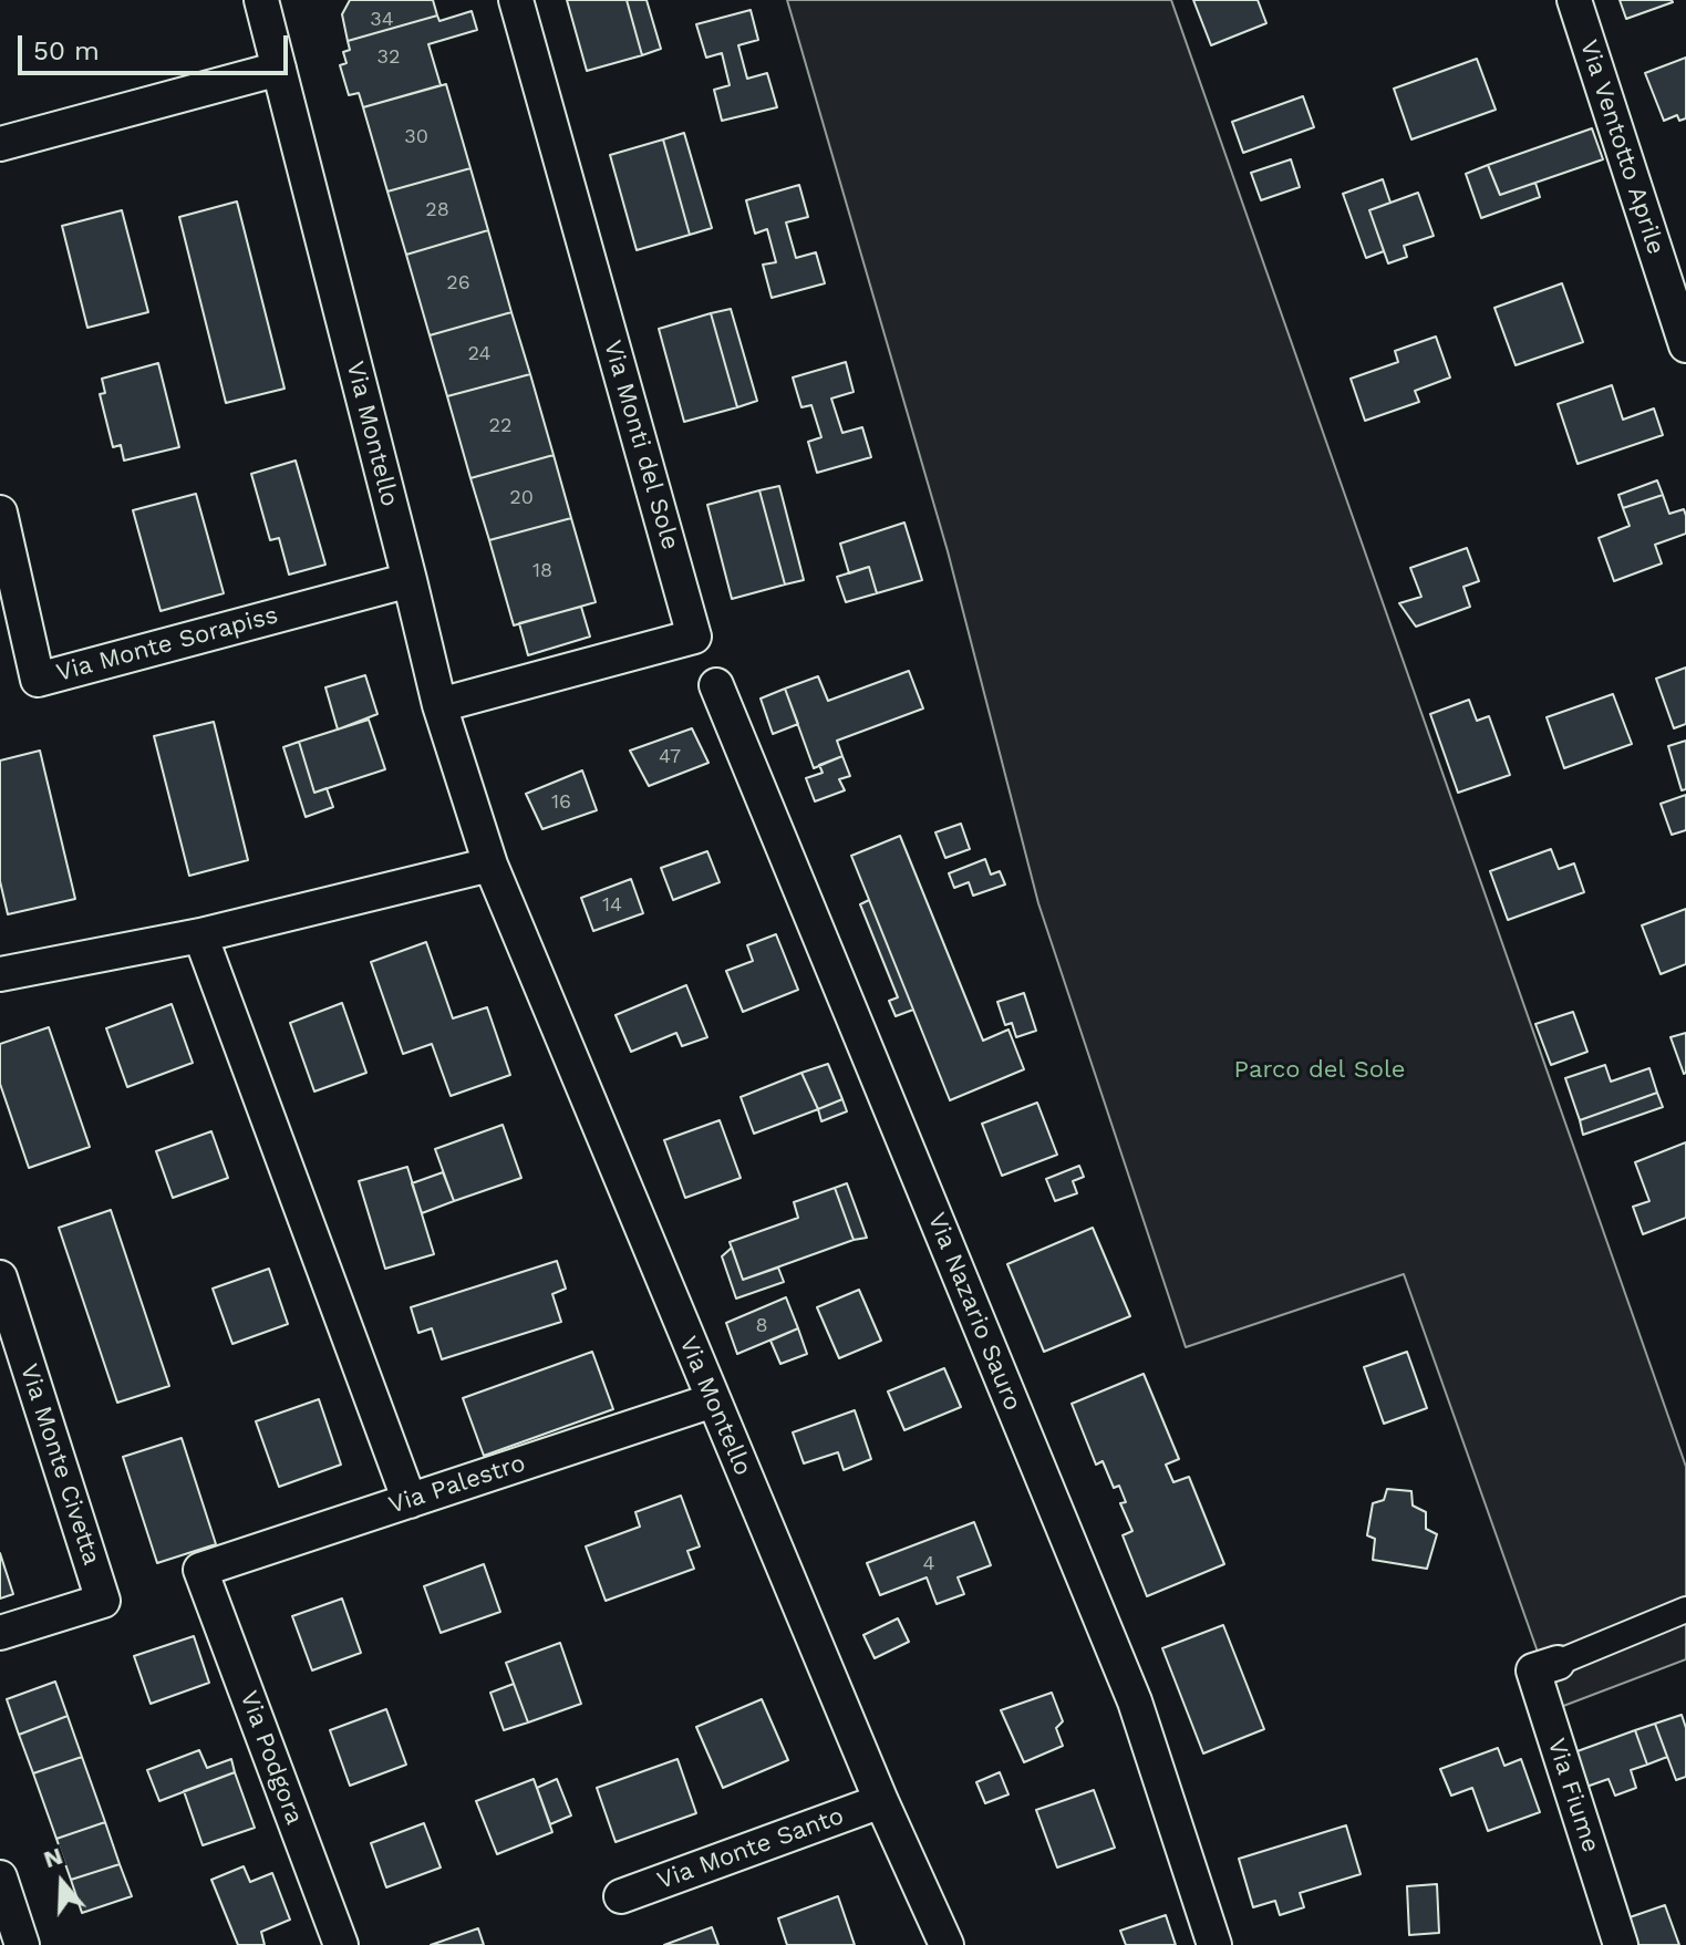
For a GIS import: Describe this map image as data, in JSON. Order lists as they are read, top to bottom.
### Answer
{
  "streets": {
    "street": [
      "Via Ventotto Aprile",
      "Via Montello",
      "Via Monti del Sole",
      "Via Monte Sorapiss",
      "Via Nazario Sauro",
      "Via Monte Civetta",
      "Via Palestro",
      "Via Podgora",
      "Via Fiume",
      "Via Monte Santo"
    ]
  },
  "crossings": [
    ["Via Montello", "Via Monti del Sole"],
    ["Via Montello", "Via Monte Sorapiss"],
    ["Via Montello", "Via Palestro"],
    ["Via Montello", "Via Monte Santo"],
    ["Via Palestro", "Via Podgora"]
  ],
  "parks": ["Parco del Sole"],
  "house_numbers": [
    "34",
    "32",
    "30",
    "28",
    "26",
    "24",
    "22",
    "20",
    "18",
    "47",
    "16",
    "14",
    "8",
    "4"
  ],
  "scale_bar": "50 m",
  "north": "top"
}
